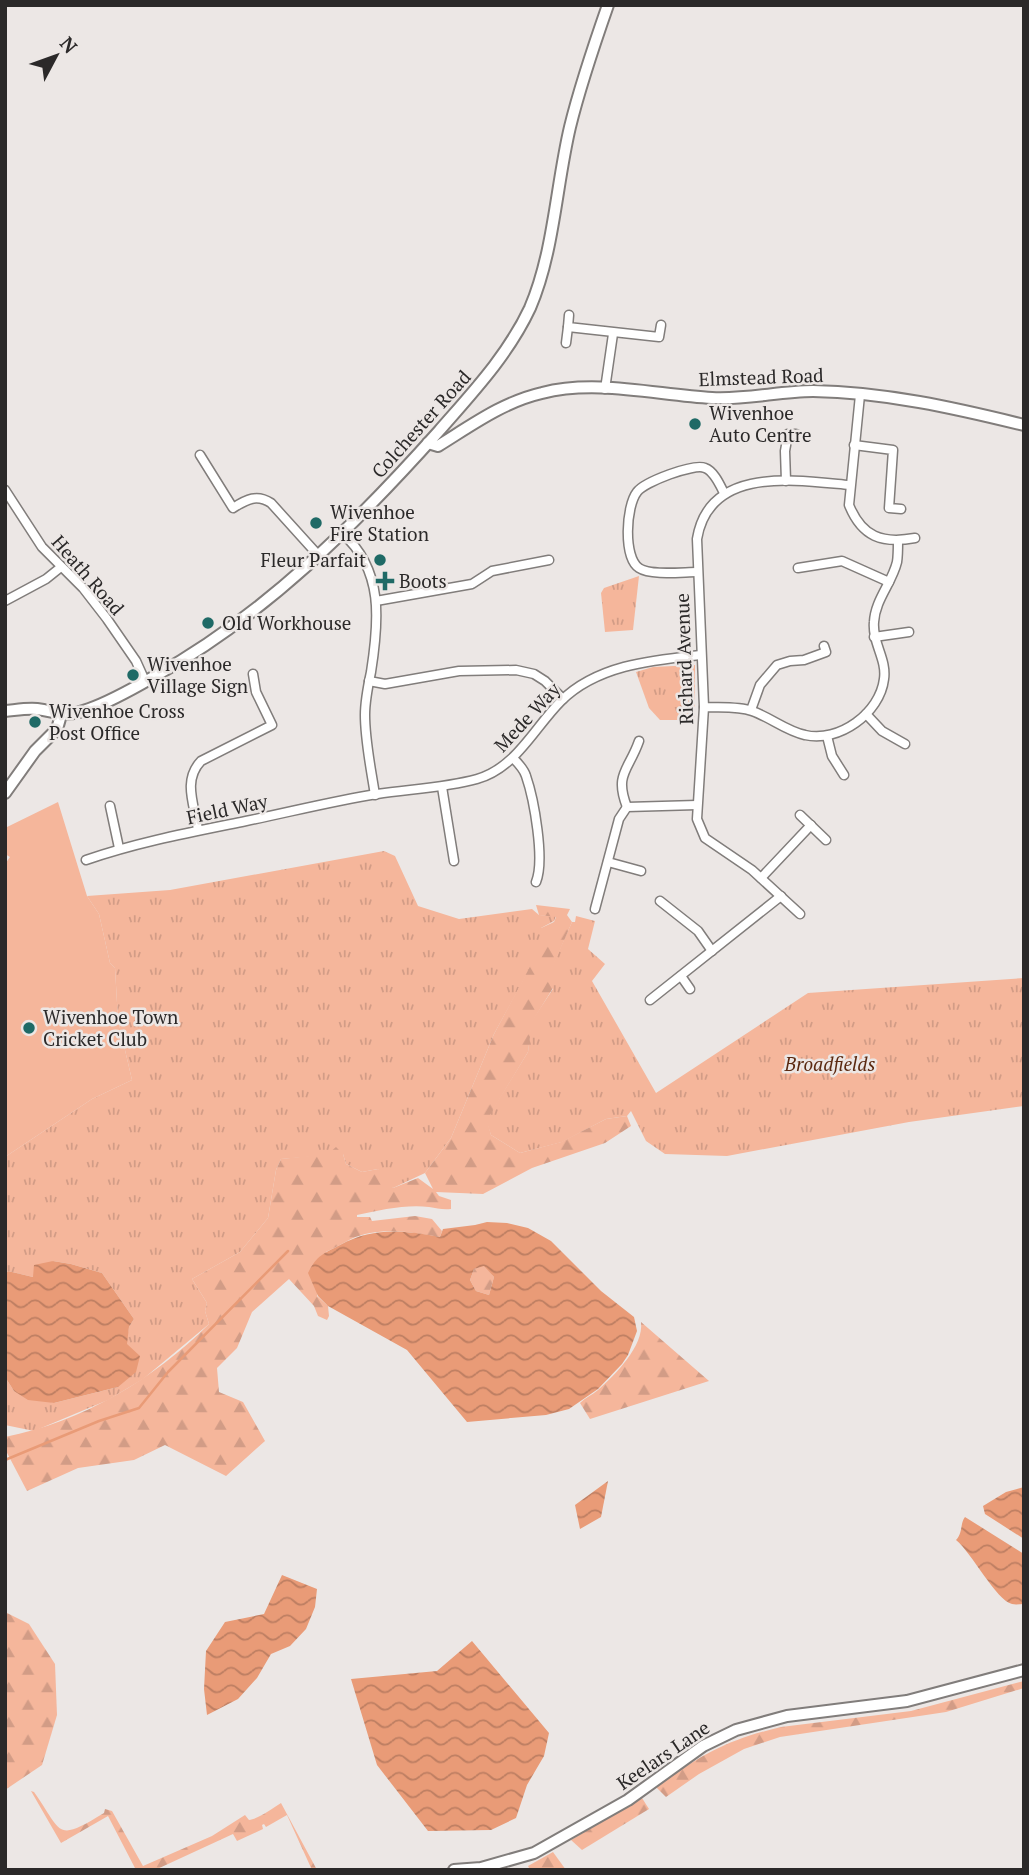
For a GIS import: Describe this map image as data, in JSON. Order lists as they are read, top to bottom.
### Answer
{
  "streets": {
    "street": [
      "Elmstead Road",
      "Colchester Road",
      "Heath Road",
      "Richard Avenue",
      "Mede Way",
      "Field Way",
      "Keelars Lane"
    ]
  },
  "crossings": [
    ["Elmstead Road", "Colchester Road"],
    ["Colchester Road", "Heath Road"],
    ["Richard Avenue", "Mede Way"],
    ["Mede Way", "Field Way"]
  ],
  "parks": ["Broadfields"],
  "places": {
    "other": [
      "Wivenhoe Auto Centre",
      "Wivenhoe Fire Station",
      "Fleur Parfait",
      "Old Workhouse",
      "Wivenhoe Village Sign",
      "Wivenhoe Cross Post Office",
      "Wivenhoe Town Cricket Club"
    ],
    "health": ["Boots"]
  },
  "north": "top right"
}
